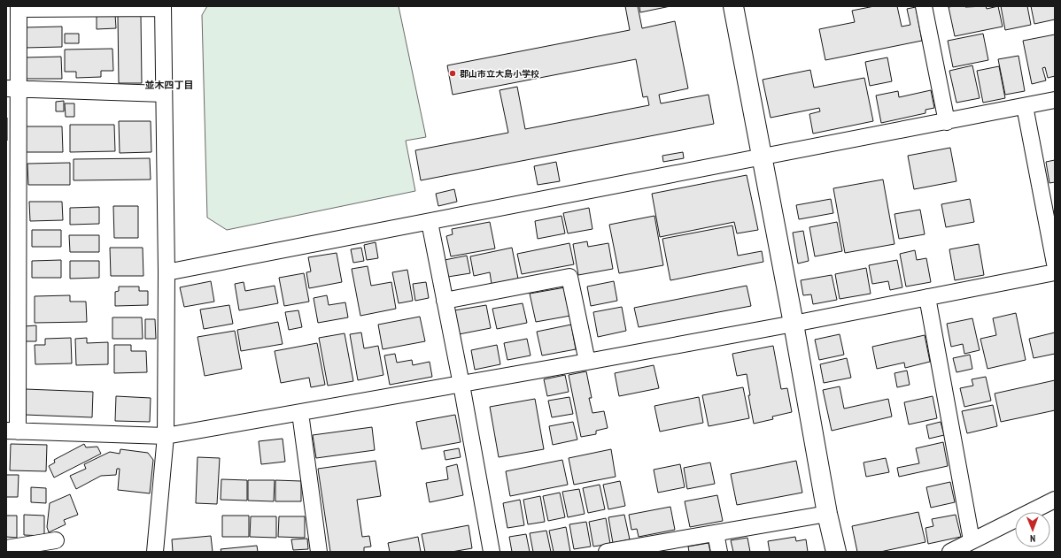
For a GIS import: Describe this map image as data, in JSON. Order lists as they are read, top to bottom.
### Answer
{
  "districts": ["並木四丁目"],
  "places": ["郡山市立大島小学校"],
  "north": "bottom"
}
